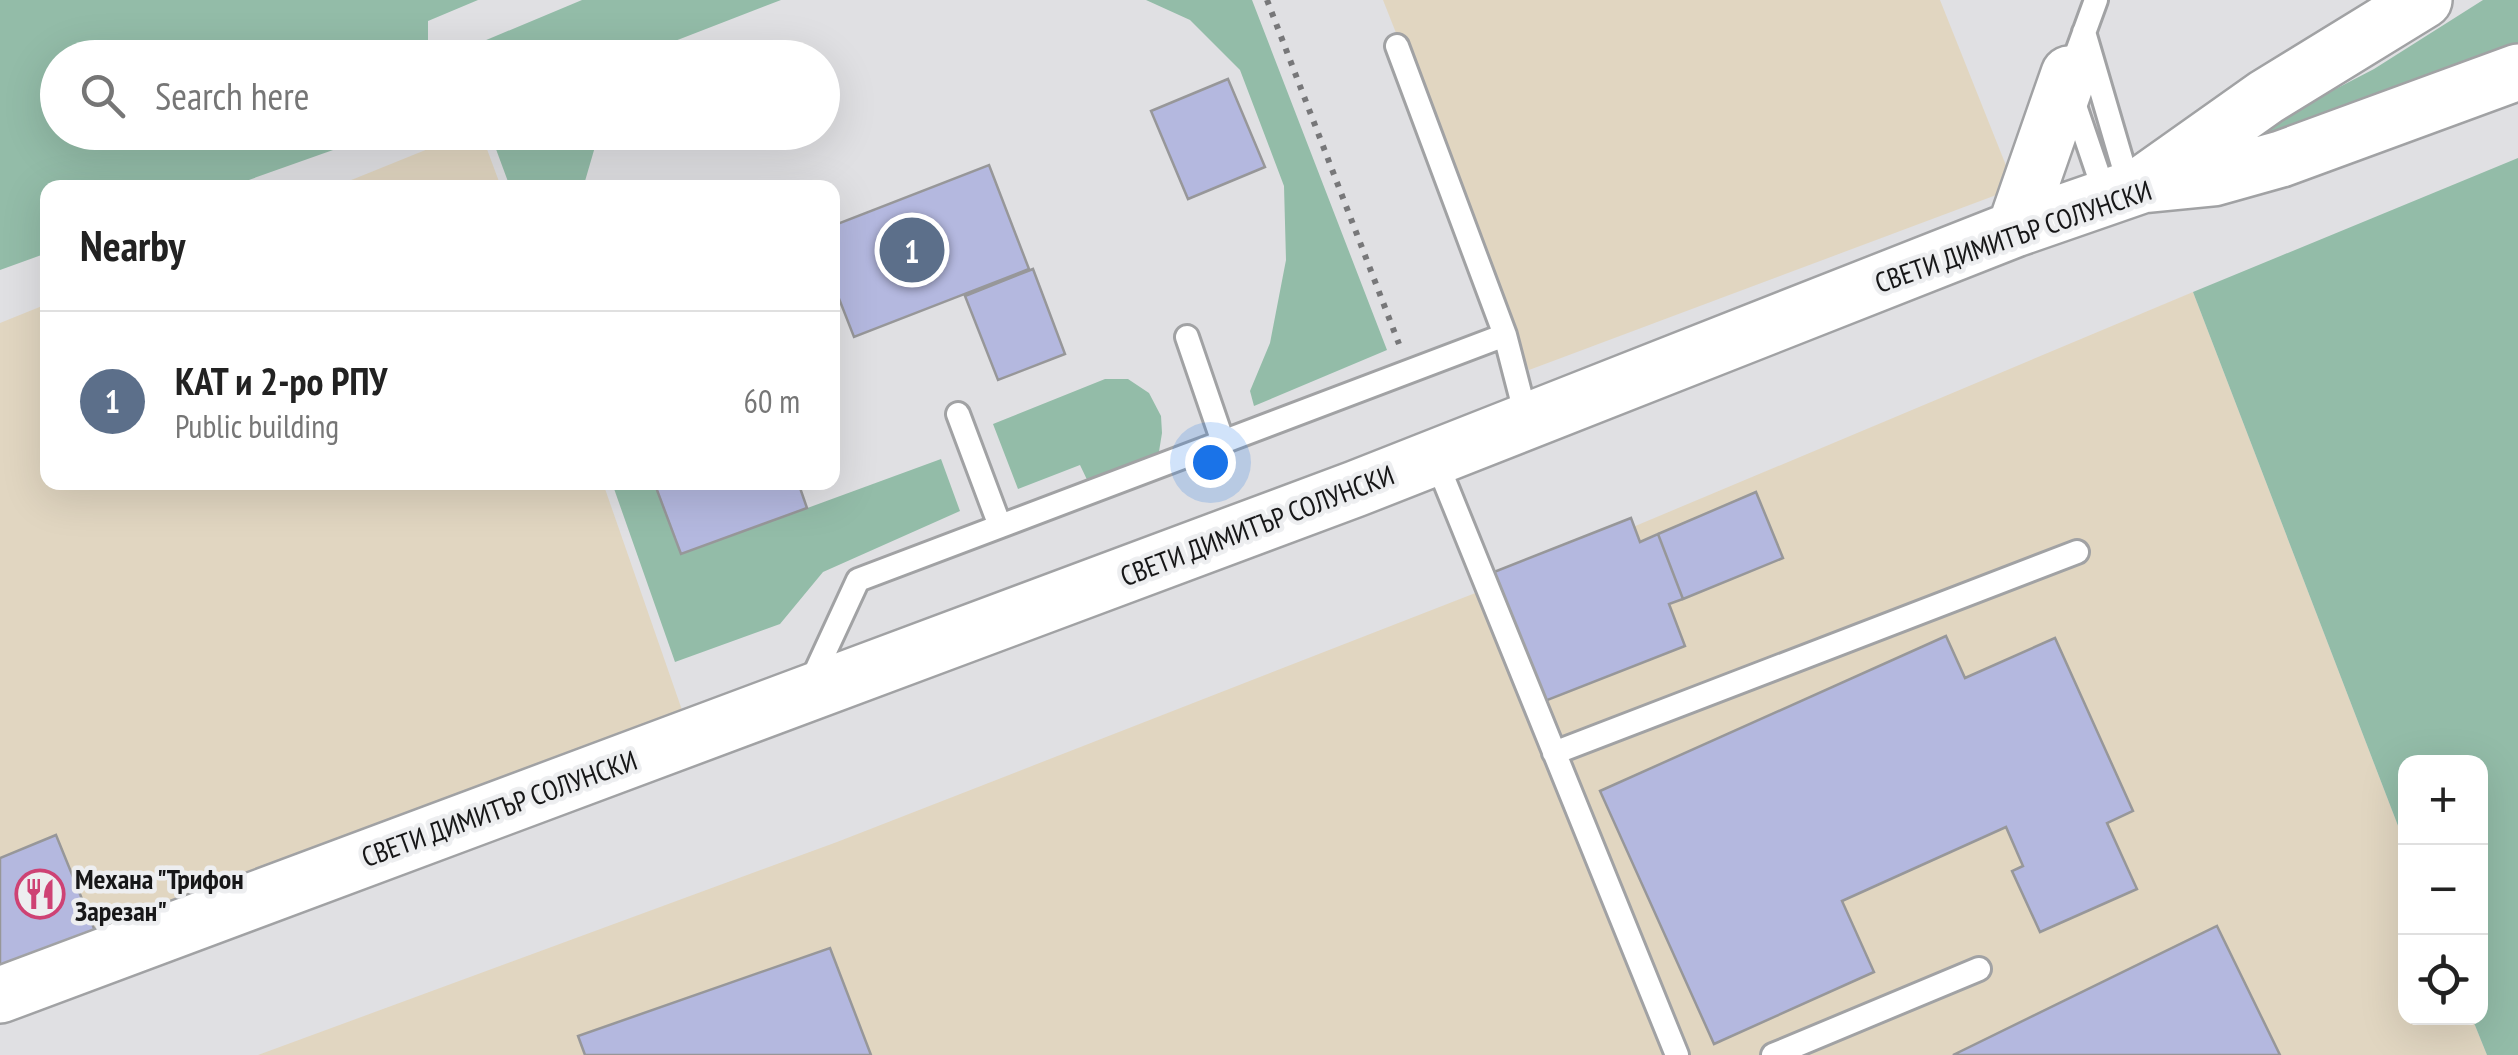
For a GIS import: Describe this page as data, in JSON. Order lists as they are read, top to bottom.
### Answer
{
  "streets": {
    "main road": ["СВЕТИ ДИМИТЪР СОЛУНСКИ"]
  },
  "places": {
    "restaurant": ["Механа \"Трифон Зарезан\""]
  },
  "page": {
    "search": "Search here",
    "heading": "Nearby",
    "pins": "1",
    "list": [
      {
        "mark": "1",
        "name": "КАТ и 2-ро РПУ",
        "note": "Public building",
        "value": "60 m"
      }
    ],
    "map_buttons": ["+", "−"]
  }
}
